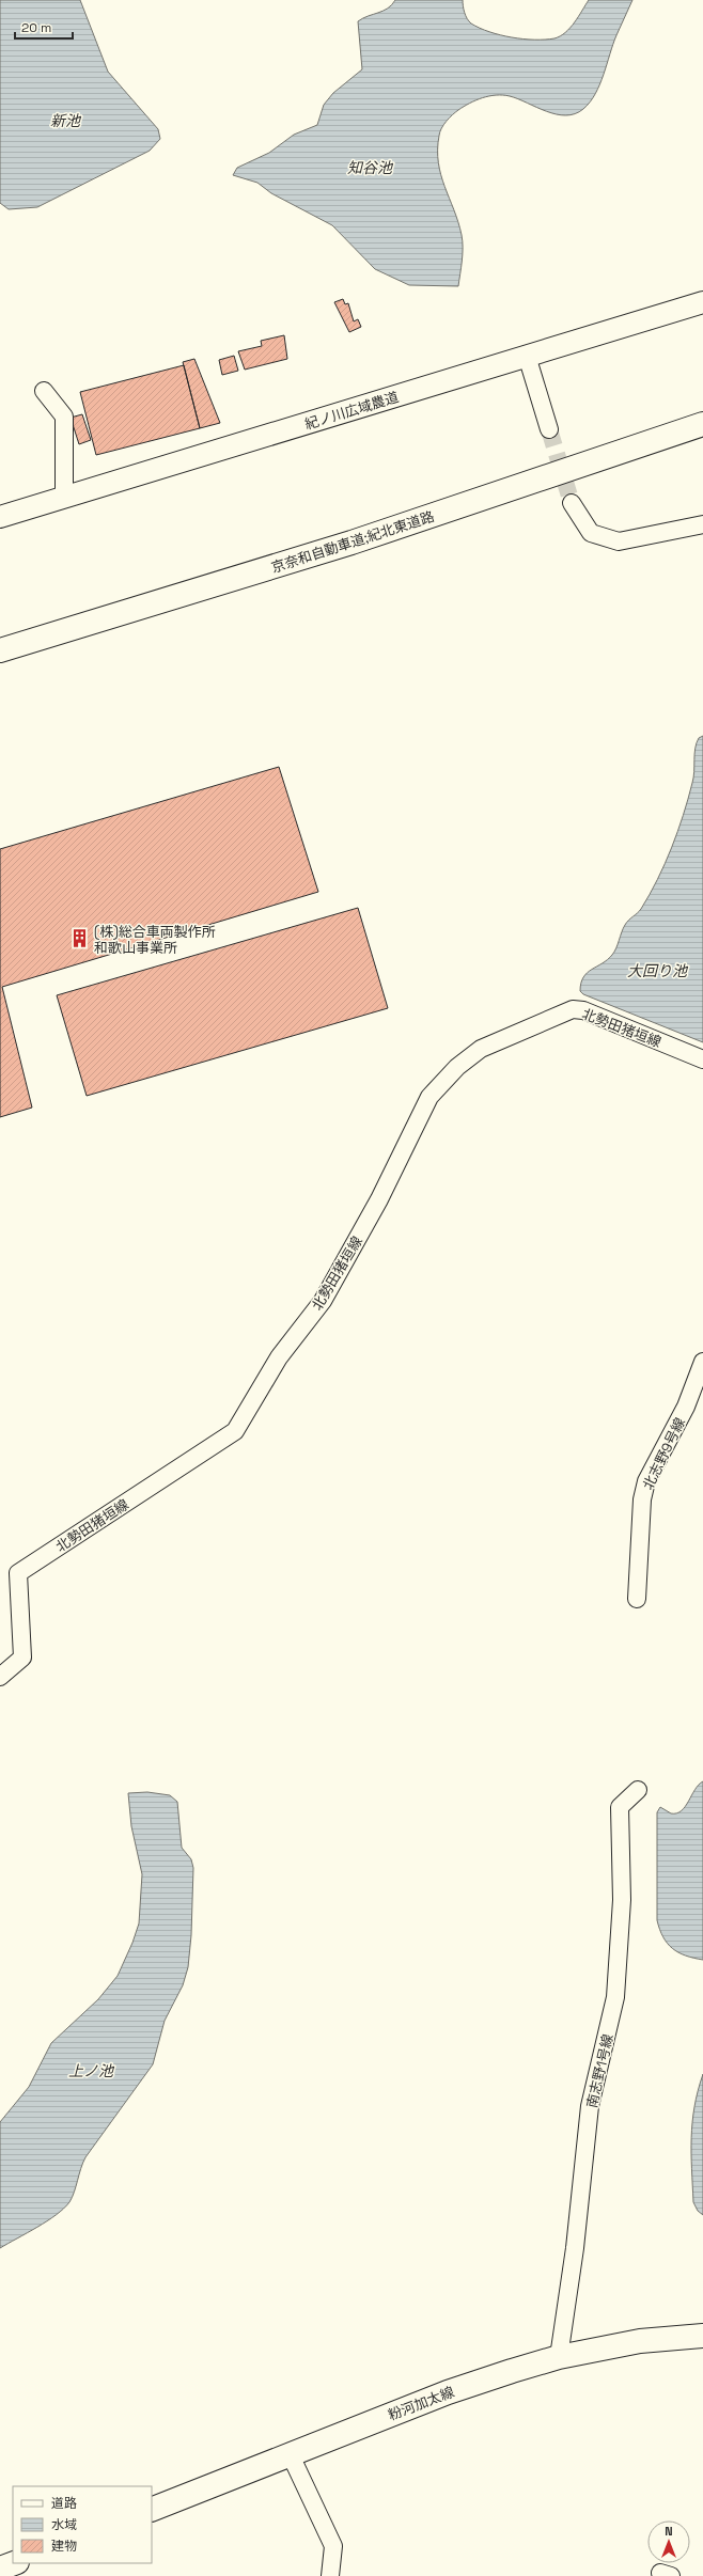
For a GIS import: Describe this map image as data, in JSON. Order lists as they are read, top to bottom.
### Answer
{
  "streets": {
    "main road": ["京奈和自動車道;紀北東道路", "粉河加太線"],
    "street": [
      "紀ノ川広域農道",
      "北勢田猪垣線",
      "北志野9号線",
      "南志野1号線"
    ]
  },
  "crossings": [
    ["南志野1号線", "粉河加太線"]
  ],
  "water": [
    "新池",
    "知谷池",
    "大回り池",
    "上ノ池"
  ],
  "places": {
    "building": ["(株)総合車両製作所 和歌山事業所"]
  },
  "legend": ["道路", "水域", "建物"],
  "scale_bar": "20 m",
  "north": "top"
}
